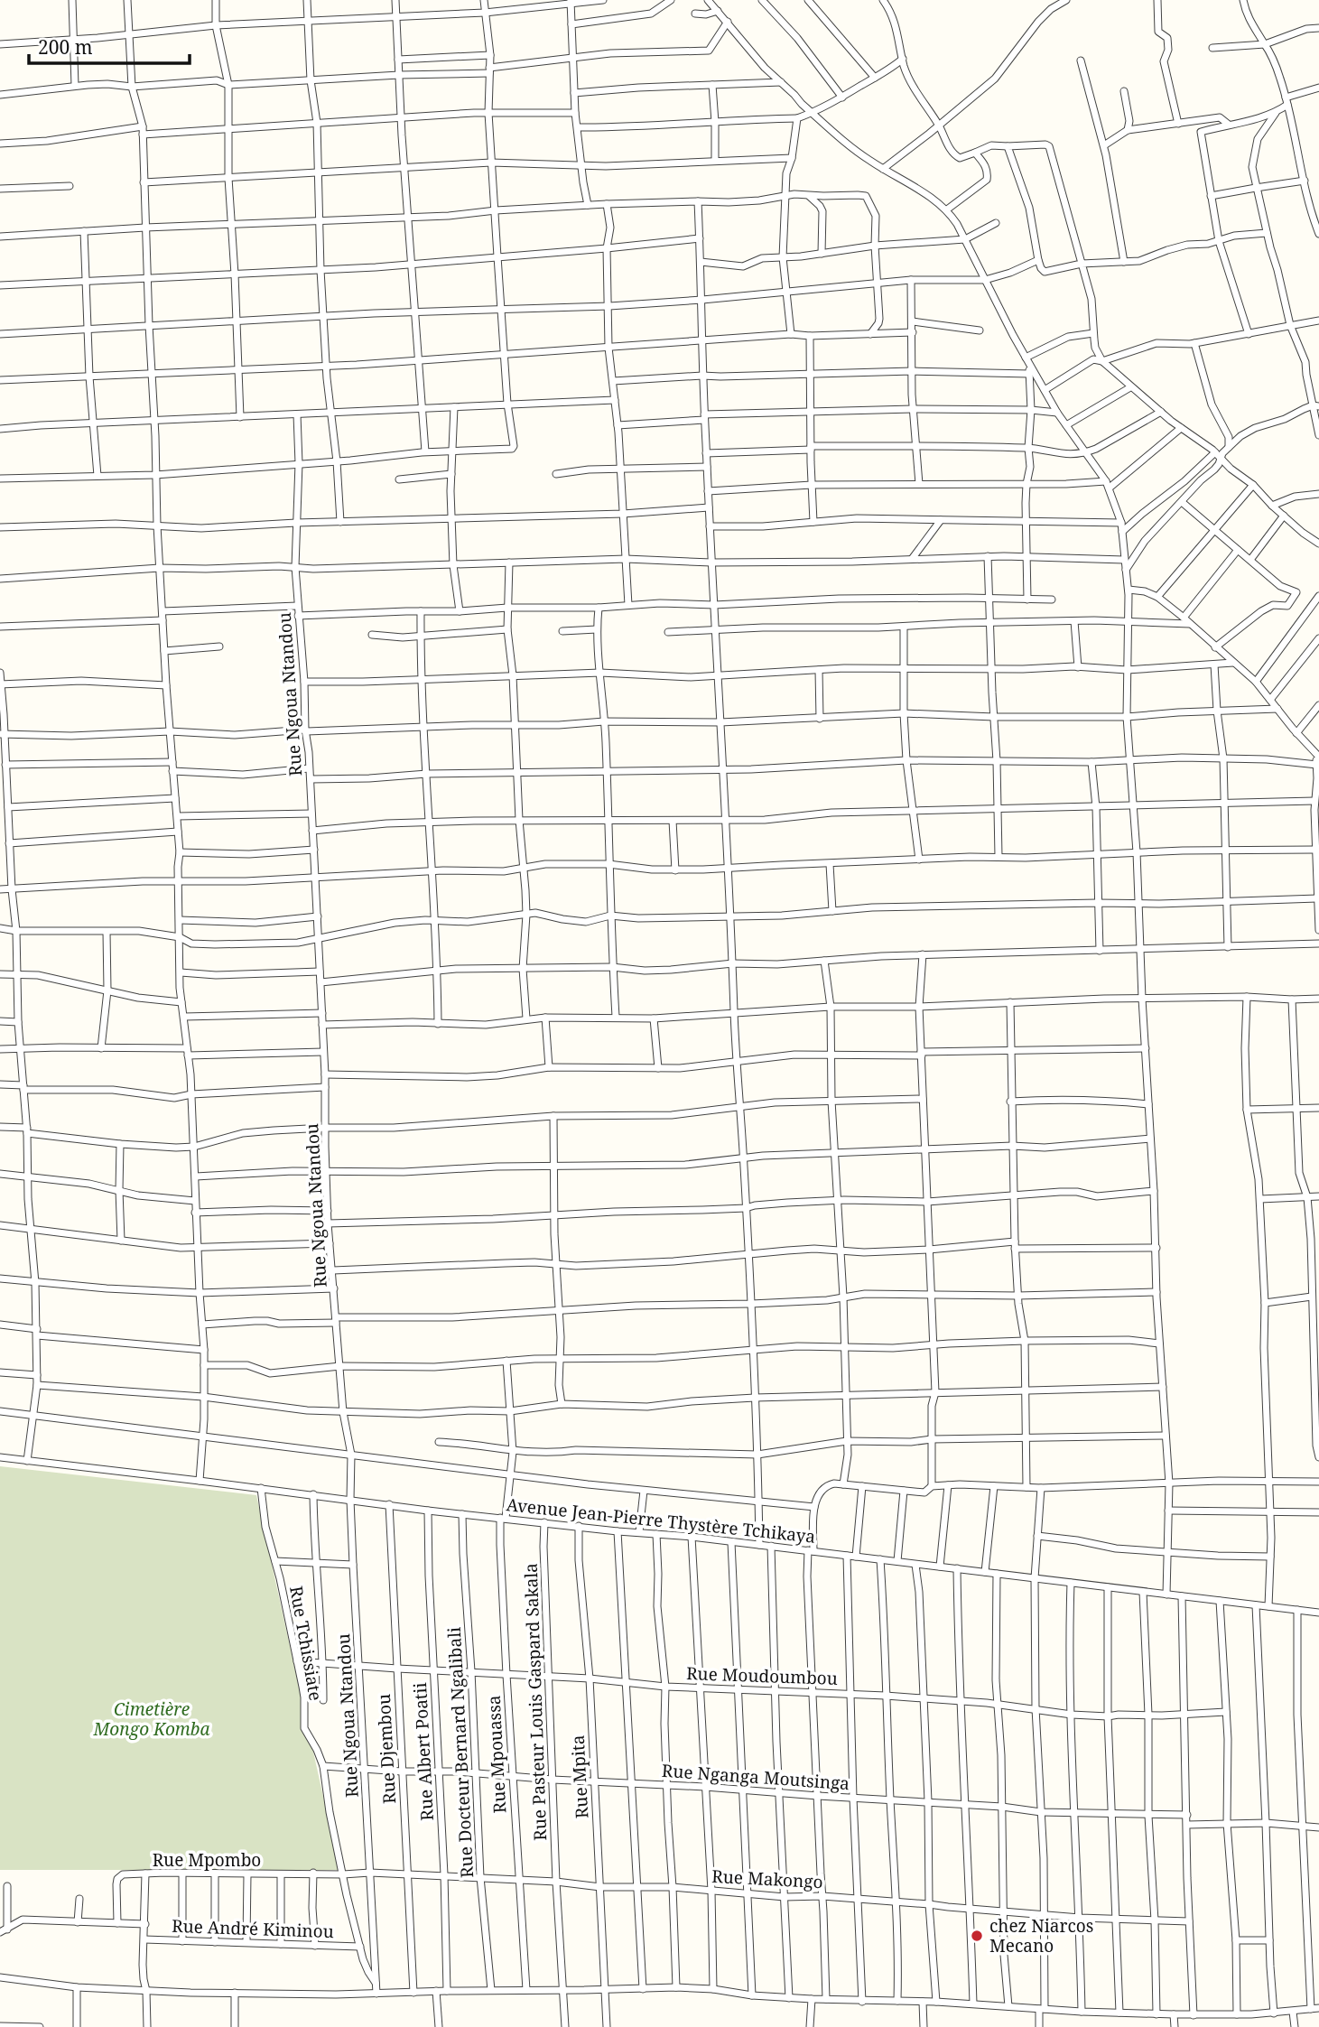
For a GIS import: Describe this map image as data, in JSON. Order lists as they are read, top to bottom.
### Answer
{
  "streets": {
    "street": [
      "Rue Ngoua Ntandou",
      "Avenue Jean-Pierre Thystère Tchikaya",
      "Rue Tchissiate",
      "Rue Moudoumbou",
      "Rue Pasteur Louis Gaspard Sakala",
      "Rue Djembou",
      "Rue Albert Poatii",
      "Rue Docteur Bernard Ngalibali",
      "Rue Mpouassa",
      "Rue Mpita",
      "Rue Nganga Moutsinga",
      "Rue Mpombo",
      "Rue Makongo",
      "Rue André Kiminou"
    ]
  },
  "crossings": [
    ["Rue Ngoua Ntandou", "Avenue Jean-Pierre Thystère Tchikaya"],
    ["Rue Ngoua Ntandou", "Rue Tchissiate"],
    ["Rue Ngoua Ntandou", "Rue Moudoumbou"],
    ["Rue Ngoua Ntandou", "Rue Nganga Moutsinga"],
    ["Rue Ngoua Ntandou", "Rue Makongo"],
    ["Avenue Jean-Pierre Thystère Tchikaya", "Rue Tchissiate"],
    ["Avenue Jean-Pierre Thystère Tchikaya", "Rue Pasteur Louis Gaspard Sakala"],
    ["Avenue Jean-Pierre Thystère Tchikaya", "Rue Djembou"],
    ["Avenue Jean-Pierre Thystère Tchikaya", "Rue Albert Poatii"],
    ["Avenue Jean-Pierre Thystère Tchikaya", "Rue Docteur Bernard Ngalibali"],
    ["Avenue Jean-Pierre Thystère Tchikaya", "Rue Mpouassa"],
    ["Avenue Jean-Pierre Thystère Tchikaya", "Rue Mpita"],
    ["Rue Tchissiate", "Rue Moudoumbou"],
    ["Rue Tchissiate", "Rue Nganga Moutsinga"],
    ["Rue Tchissiate", "Rue Mpombo"],
    ["Rue Tchissiate", "Rue Makongo"],
    ["Rue Tchissiate", "Rue André Kiminou"],
    ["Rue Moudoumbou", "Rue Pasteur Louis Gaspard Sakala"],
    ["Rue Moudoumbou", "Rue Djembou"],
    ["Rue Moudoumbou", "Rue Albert Poatii"],
    ["Rue Moudoumbou", "Rue Docteur Bernard Ngalibali"],
    ["Rue Moudoumbou", "Rue Mpouassa"],
    ["Rue Moudoumbou", "Rue Mpita"],
    ["Rue Pasteur Louis Gaspard Sakala", "Rue Nganga Moutsinga"],
    ["Rue Pasteur Louis Gaspard Sakala", "Rue Makongo"],
    ["Rue Djembou", "Rue Nganga Moutsinga"],
    ["Rue Djembou", "Rue Makongo"],
    ["Rue Albert Poatii", "Rue Nganga Moutsinga"],
    ["Rue Albert Poatii", "Rue Makongo"],
    ["Rue Docteur Bernard Ngalibali", "Rue Nganga Moutsinga"],
    ["Rue Docteur Bernard Ngalibali", "Rue Makongo"],
    ["Rue Mpouassa", "Rue Nganga Moutsinga"],
    ["Rue Mpouassa", "Rue Makongo"],
    ["Rue Mpita", "Rue Nganga Moutsinga"],
    ["Rue Mpita", "Rue Makongo"],
    ["Rue Mpombo", "Rue Makongo"]
  ],
  "parks": ["Cimetière Mongo Komba"],
  "places": ["chez Niarcos Mecano"],
  "scale_bar": "200 m"
}
